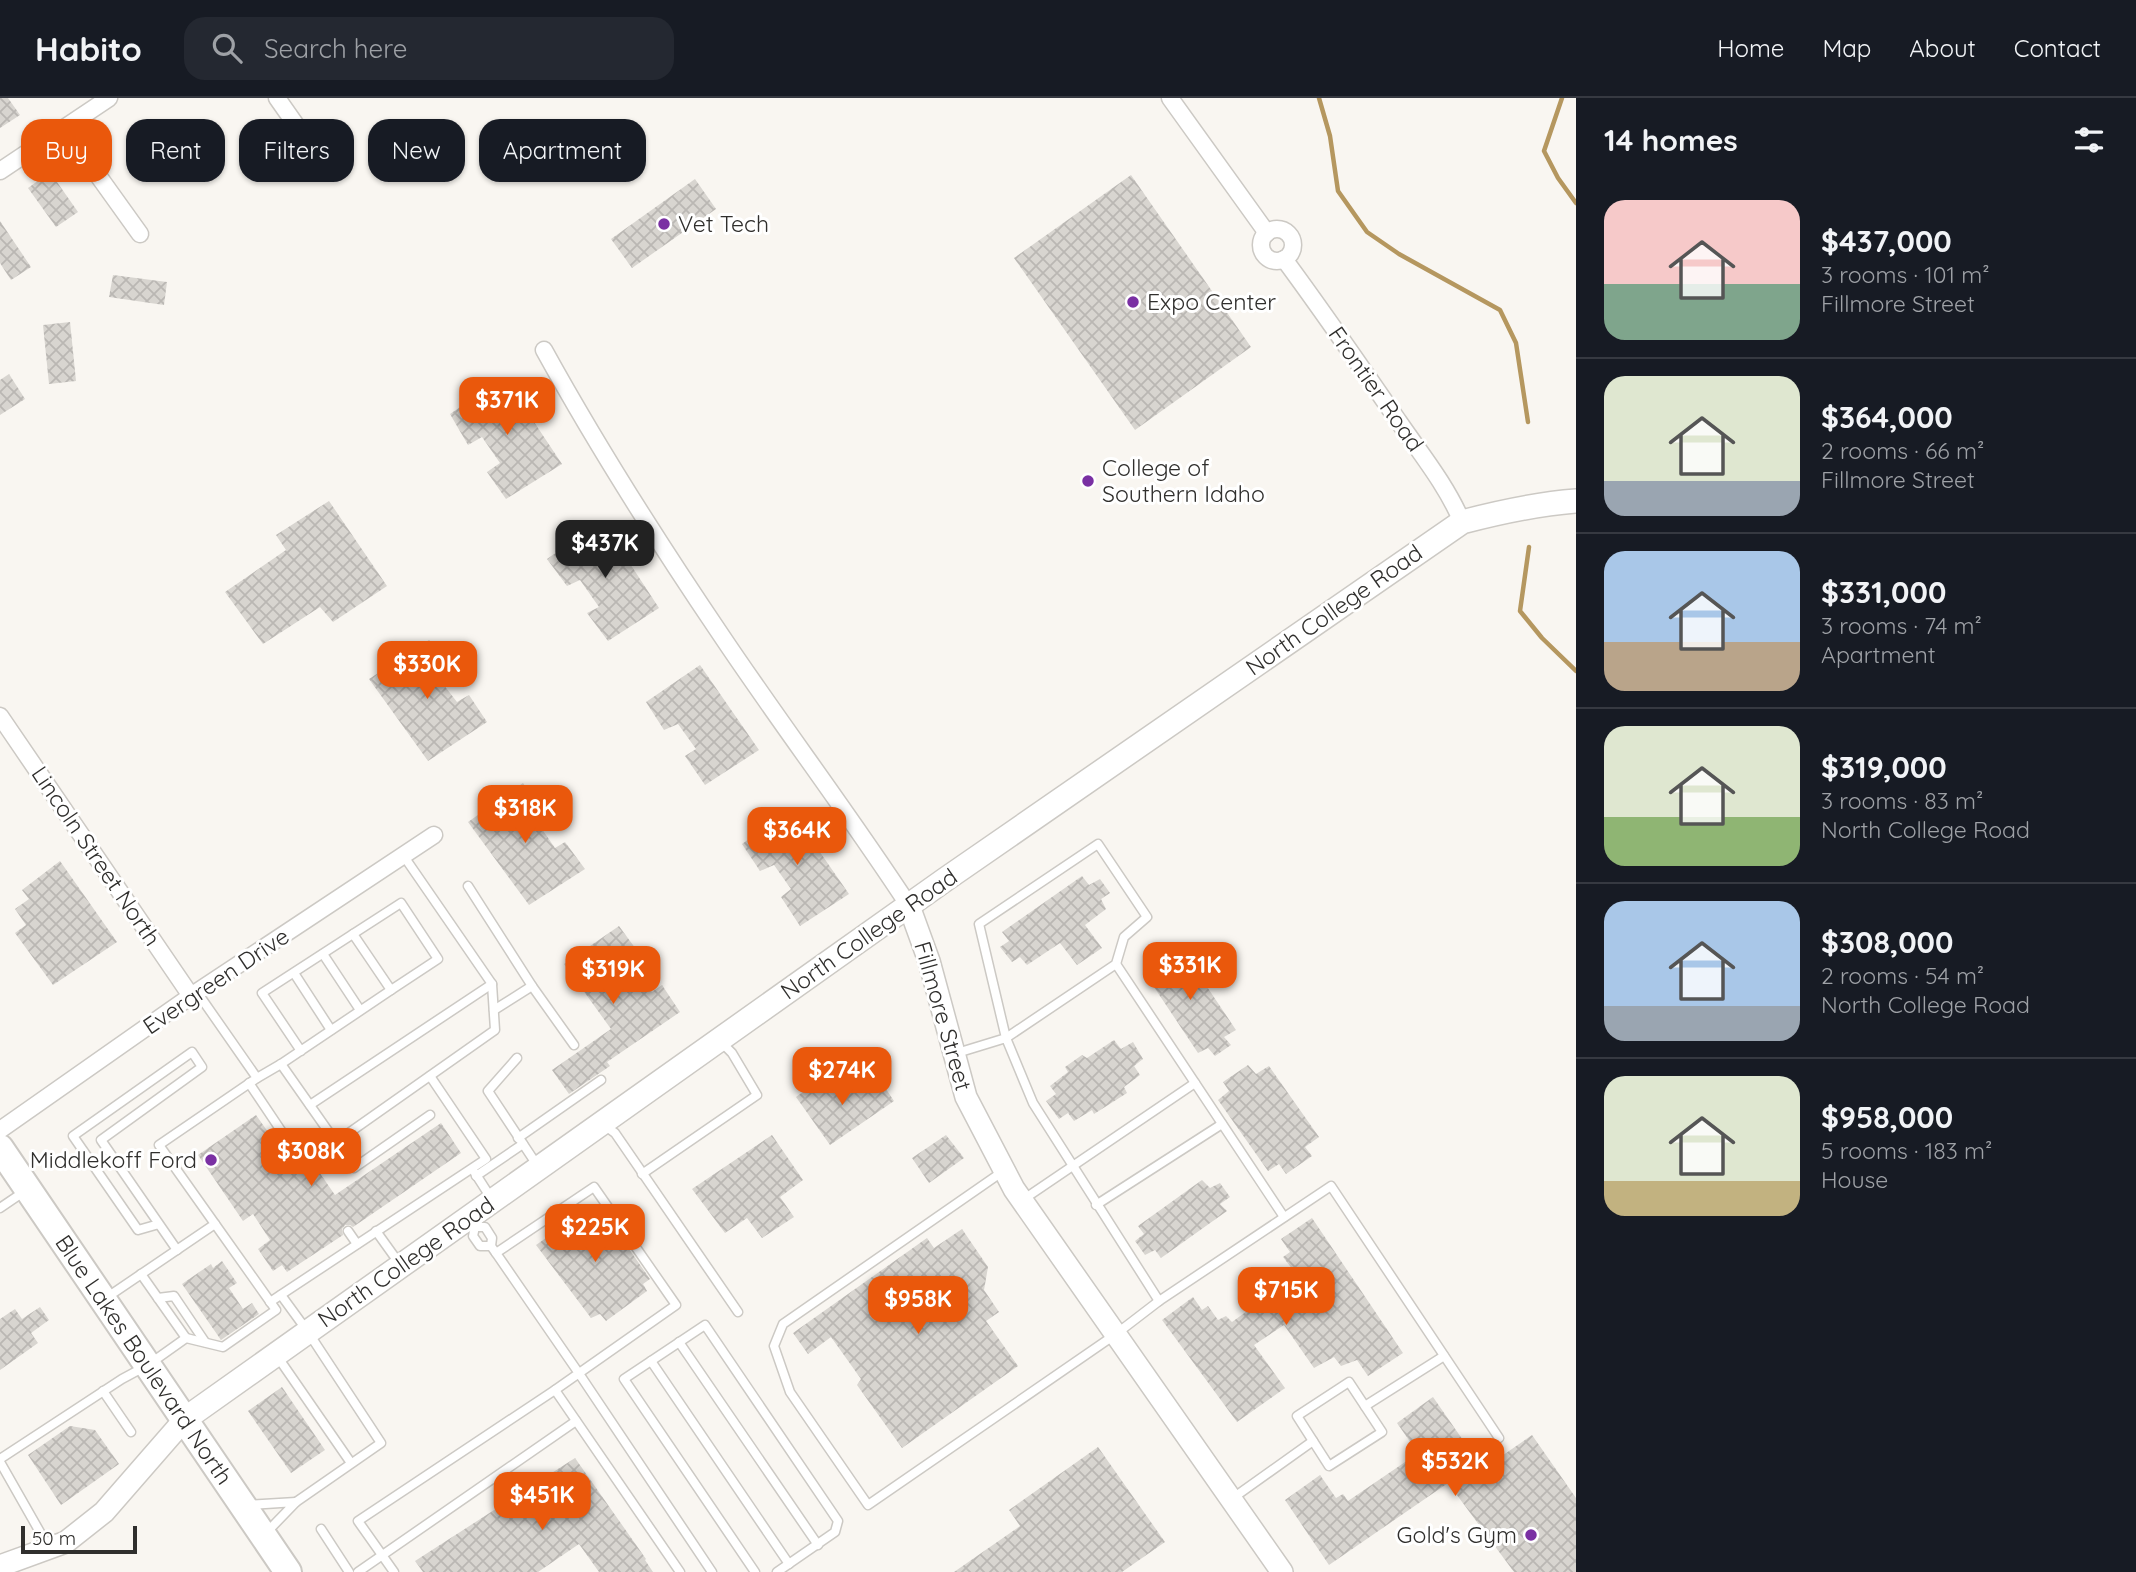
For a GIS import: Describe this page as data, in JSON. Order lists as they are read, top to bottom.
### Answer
{
  "streets": {
    "main road": ["North College Road", "Blue Lakes Boulevard North"],
    "street": [
      "Frontier Road",
      "Lincoln Street North",
      "Evergreen Drive",
      "Fillmore Street"
    ]
  },
  "crossings": [
    ["Frontier Road", "North College Road"],
    ["North College Road", "Fillmore Street"],
    ["North College Road", "Blue Lakes Boulevard North"],
    ["Lincoln Street North", "Evergreen Drive"]
  ],
  "places": [
    "Vet Tech",
    "Expo Center",
    "College of Southern Idaho",
    "Middlekoff Ford",
    "Gold's Gym"
  ],
  "scale_bar": "50 m",
  "page": {
    "header": "Habito",
    "search": "Search here",
    "nav": [
      "Home",
      "Map",
      "About",
      "Contact"
    ],
    "heading": "14 homes",
    "chip": [
      "Buy",
      "Rent",
      "Filters",
      "New",
      "Apartment"
    ],
    "list": [
      {
        "name": "$437,000",
        "note": "3 rooms · 101 m² · Fillmore Street"
      },
      {
        "name": "$364,000",
        "note": "2 rooms · 66 m² · Fillmore Street"
      },
      {
        "name": "$331,000",
        "note": "3 rooms · 74 m² · Apartment"
      },
      {
        "name": "$319,000",
        "note": "3 rooms · 83 m² · North College Road"
      },
      {
        "name": "$308,000",
        "note": "2 rooms · 54 m² · North College Road"
      },
      {
        "name": "$958,000",
        "note": "5 rooms · 183 m² · House"
      }
    ],
    "price": [
      "$371K",
      "$437K",
      "$330K",
      "$318K",
      "$364K",
      "$331K",
      "$319K",
      "$274K",
      "$308K",
      "$225K",
      "$715K",
      "$958K",
      "$532K",
      "$451K"
    ],
    "scale": "50 m"
  }
}
